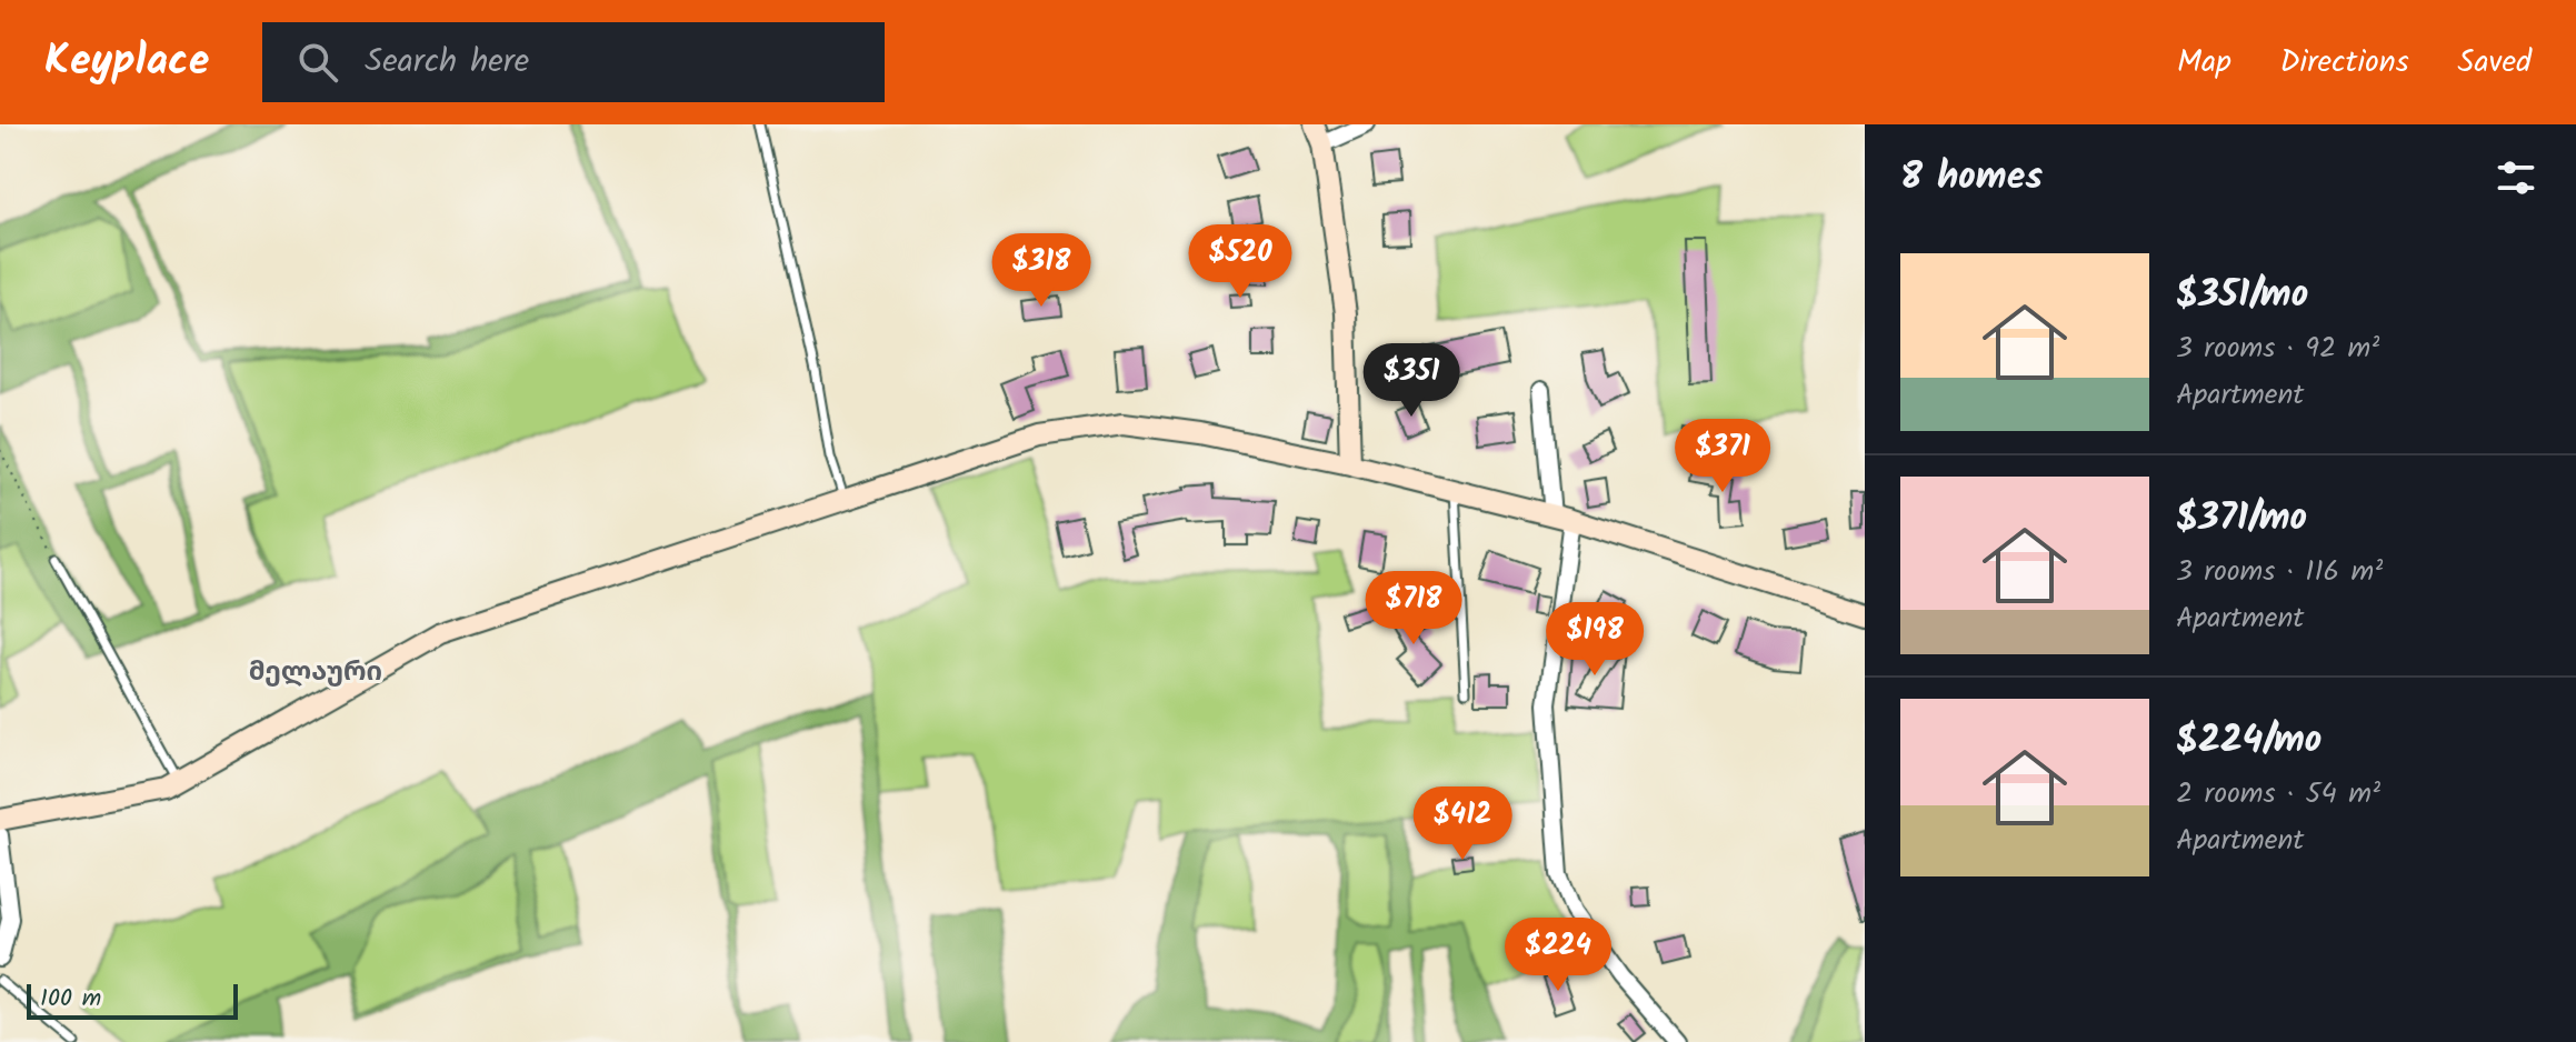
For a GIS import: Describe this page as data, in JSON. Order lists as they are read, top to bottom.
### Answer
{
  "districts": ["მელაური"],
  "scale_bar": "100 m",
  "page": {
    "header": "Keyplace",
    "search": "Search here",
    "nav": ["Map", "Directions", "Saved"],
    "heading": "8 homes",
    "price": [
      "$520",
      "$318",
      "$351",
      "$371",
      "$718",
      "$198",
      "$412",
      "$224"
    ],
    "list": [
      {
        "name": "$351/mo",
        "note": "3 rooms · 92 m² · Apartment"
      },
      {
        "name": "$371/mo",
        "note": "3 rooms · 116 m² · Apartment"
      },
      {
        "name": "$224/mo",
        "note": "2 rooms · 54 m² · Apartment"
      }
    ],
    "scale": "100 m"
  }
}
